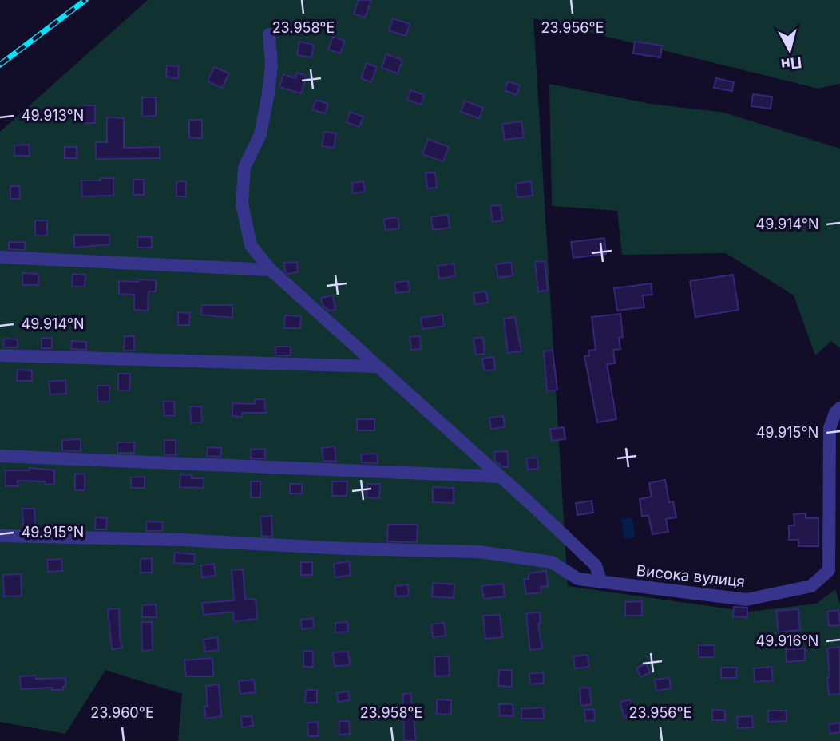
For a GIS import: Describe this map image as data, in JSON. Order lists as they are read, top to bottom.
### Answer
{
  "streets": {
    "street": ["Висока вулиця"]
  },
  "north": "bottom",
  "coordinates": [
    "23.958°E",
    "23.956°E",
    "49.913°N",
    "49.914°N",
    "49.915°N",
    "49.916°N",
    "23.960°E"
  ]
}
